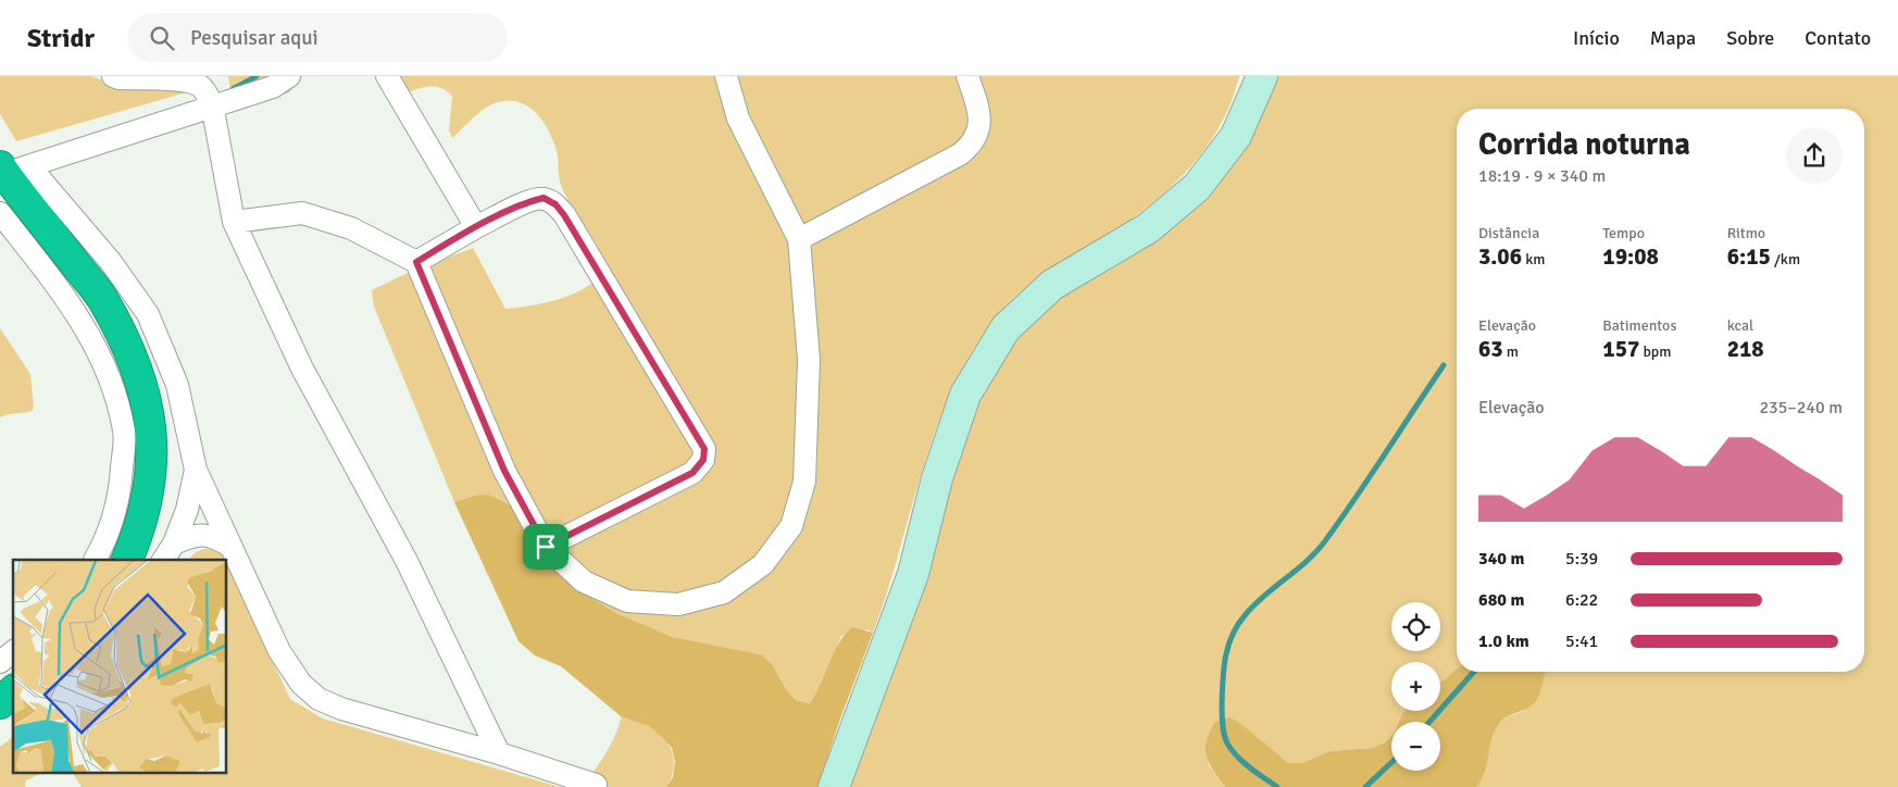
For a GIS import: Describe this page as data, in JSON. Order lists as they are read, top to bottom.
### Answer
{
  "page": {
    "header": "Stridr",
    "search": "Pesquisar aqui",
    "nav": [
      "Início",
      "Mapa",
      "Sobre",
      "Contato"
    ],
    "heading": ["Corrida noturna", "18:19 · 9 × 340 m"],
    "stats": [
      ["Distância", "3.06 km"],
      ["Tempo", "19:08"],
      ["Ritmo", "6:15 /km"],
      ["Elevação", "63 m"],
      ["Batimentos", "157 bpm"],
      ["kcal", "218"]
    ],
    "chart": ["Elevação", "235–240 m"],
    "list": [
      {
        "name": "340 m",
        "note": "5:39"
      },
      {
        "name": "680 m",
        "note": "6:22"
      },
      {
        "name": "1.0 km",
        "note": "5:41"
      }
    ],
    "map_buttons": ["+", "−"]
  }
}
